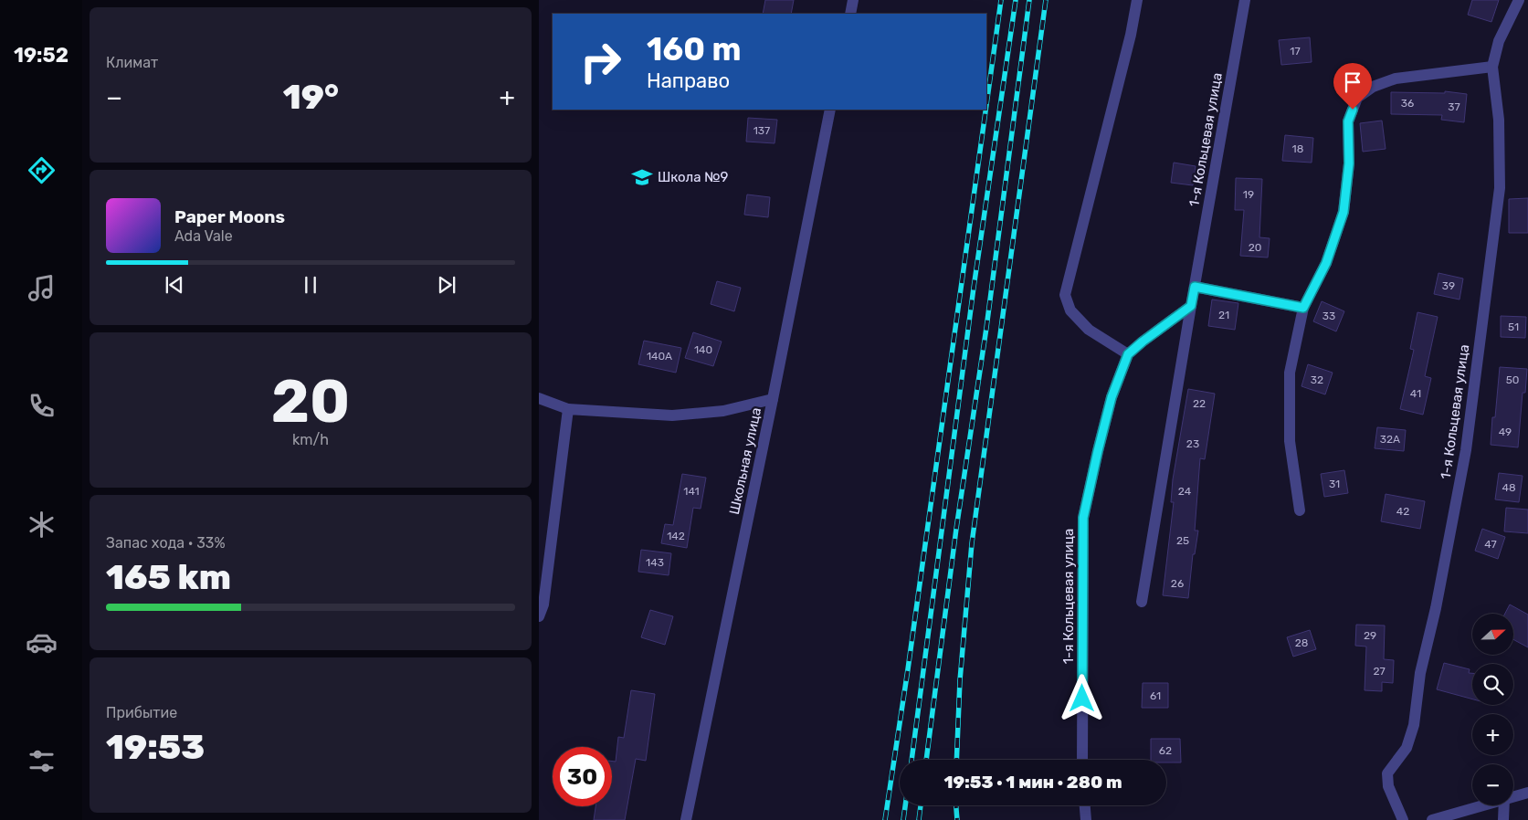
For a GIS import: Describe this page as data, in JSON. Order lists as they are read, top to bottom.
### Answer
{
  "streets": {
    "street": ["1-я Кольцевая улица", "Школьная улица"]
  },
  "places": {
    "school or university": ["Школа №9"]
  },
  "house_numbers": [
    "17",
    "36",
    "37",
    "137",
    "18",
    "19",
    "20",
    "39",
    "21",
    "33",
    "51",
    "140",
    "140А",
    "32",
    "50",
    "41",
    "22",
    "49",
    "32А",
    "23",
    "31",
    "48",
    "141",
    "24",
    "42",
    "142",
    "25",
    "47",
    "143",
    "26",
    "29",
    "28",
    "27",
    "61",
    "62"
  ],
  "north": "right",
  "page": {
    "tabs": "19:52",
    "tile": [
      "Климат",
      ["20", "km/h"],
      ["Запас хода · 33%", "165 km"],
      ["Прибытие", "19:53"]
    ],
    "turn": ["160 m", "Направо"],
    "heat": ["−", "19°", "+"],
    "song": ["Paper Moons", "Ada Vale"],
    "map_buttons": ["+", "−"],
    "limit": "30",
    "trip": "19:53 · 1 мин · 280 m"
  }
}
